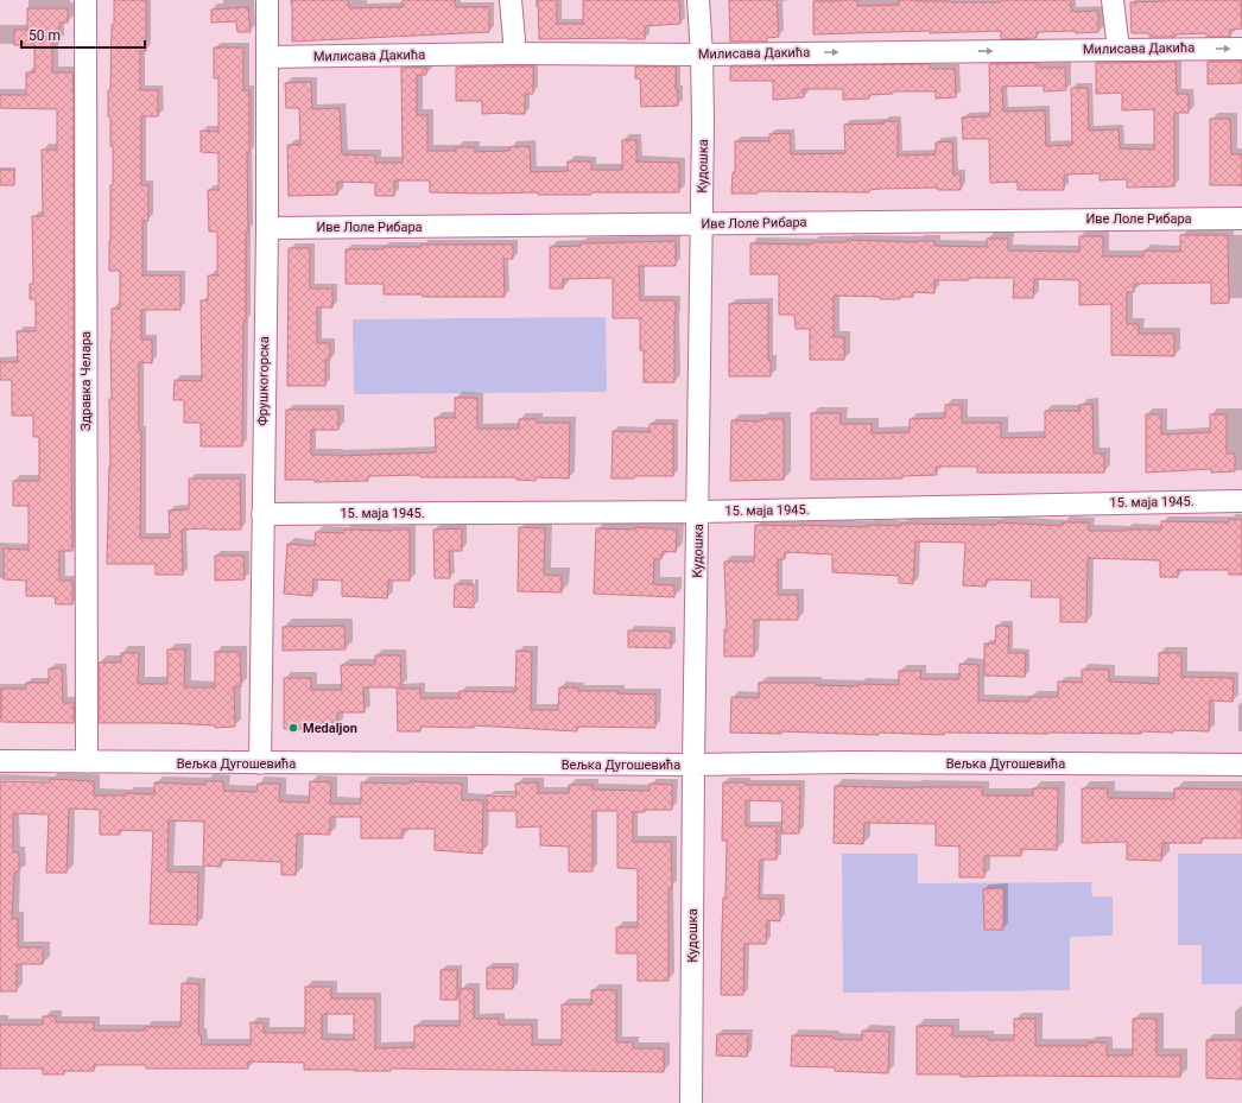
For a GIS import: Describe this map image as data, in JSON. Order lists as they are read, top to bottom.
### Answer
{
  "streets": {
    "street": [
      "Милисава Дакића",
      "Кудошка",
      "Иве Лоле Рибара",
      "Здравка Челара",
      "Фрушкогорска",
      "15. маја 1945.",
      "Вељка Дугошевића"
    ]
  },
  "crossings": [
    ["Милисава Дакића", "Кудошка"],
    ["Милисава Дакића", "Фрушкогорска"],
    ["Кудошка", "Иве Лоле Рибара"],
    ["Кудошка", "15. маја 1945."],
    ["Кудошка", "Вељка Дугошевића"],
    ["Иве Лоле Рибара", "Фрушкогорска"],
    ["Здравка Челара", "Вељка Дугошевића"],
    ["Фрушкогорска", "15. маја 1945."],
    ["Фрушкогорска", "Вељка Дугошевића"]
  ],
  "one_way": ["Милисава Дакића"],
  "places": ["Medaljon"],
  "scale_bar": "50 m"
}
